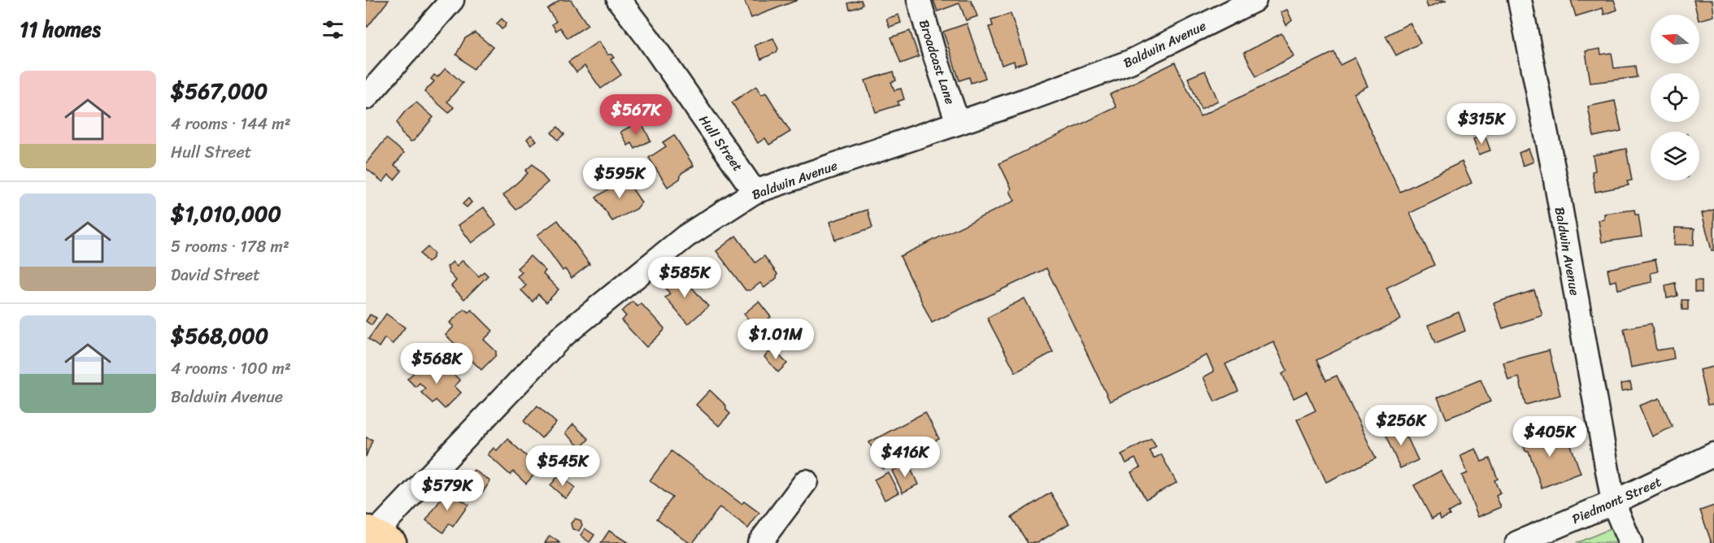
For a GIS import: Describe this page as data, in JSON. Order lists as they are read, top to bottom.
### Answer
{
  "streets": {
    "street": [
      "Baldwin Avenue",
      "Broadcast Lane",
      "Hull Street",
      "Piedmont Street"
    ]
  },
  "crossings": [
    ["Baldwin Avenue", "Broadcast Lane"],
    ["Baldwin Avenue", "Hull Street"],
    ["Baldwin Avenue", "Piedmont Street"]
  ],
  "north": "left",
  "page": {
    "heading": "11 homes",
    "list": [
      {
        "name": "$567,000",
        "note": "4 rooms · 144 m² · Hull Street"
      },
      {
        "name": "$1,010,000",
        "note": "5 rooms · 178 m² · David Street"
      },
      {
        "name": "$568,000",
        "note": "4 rooms · 100 m² · Baldwin Avenue"
      }
    ],
    "price": [
      "$567K",
      "$315K",
      "$595K",
      "$585K",
      "$1.01M",
      "$568K",
      "$256K",
      "$405K",
      "$416K",
      "$545K",
      "$579K"
    ]
  }
}
